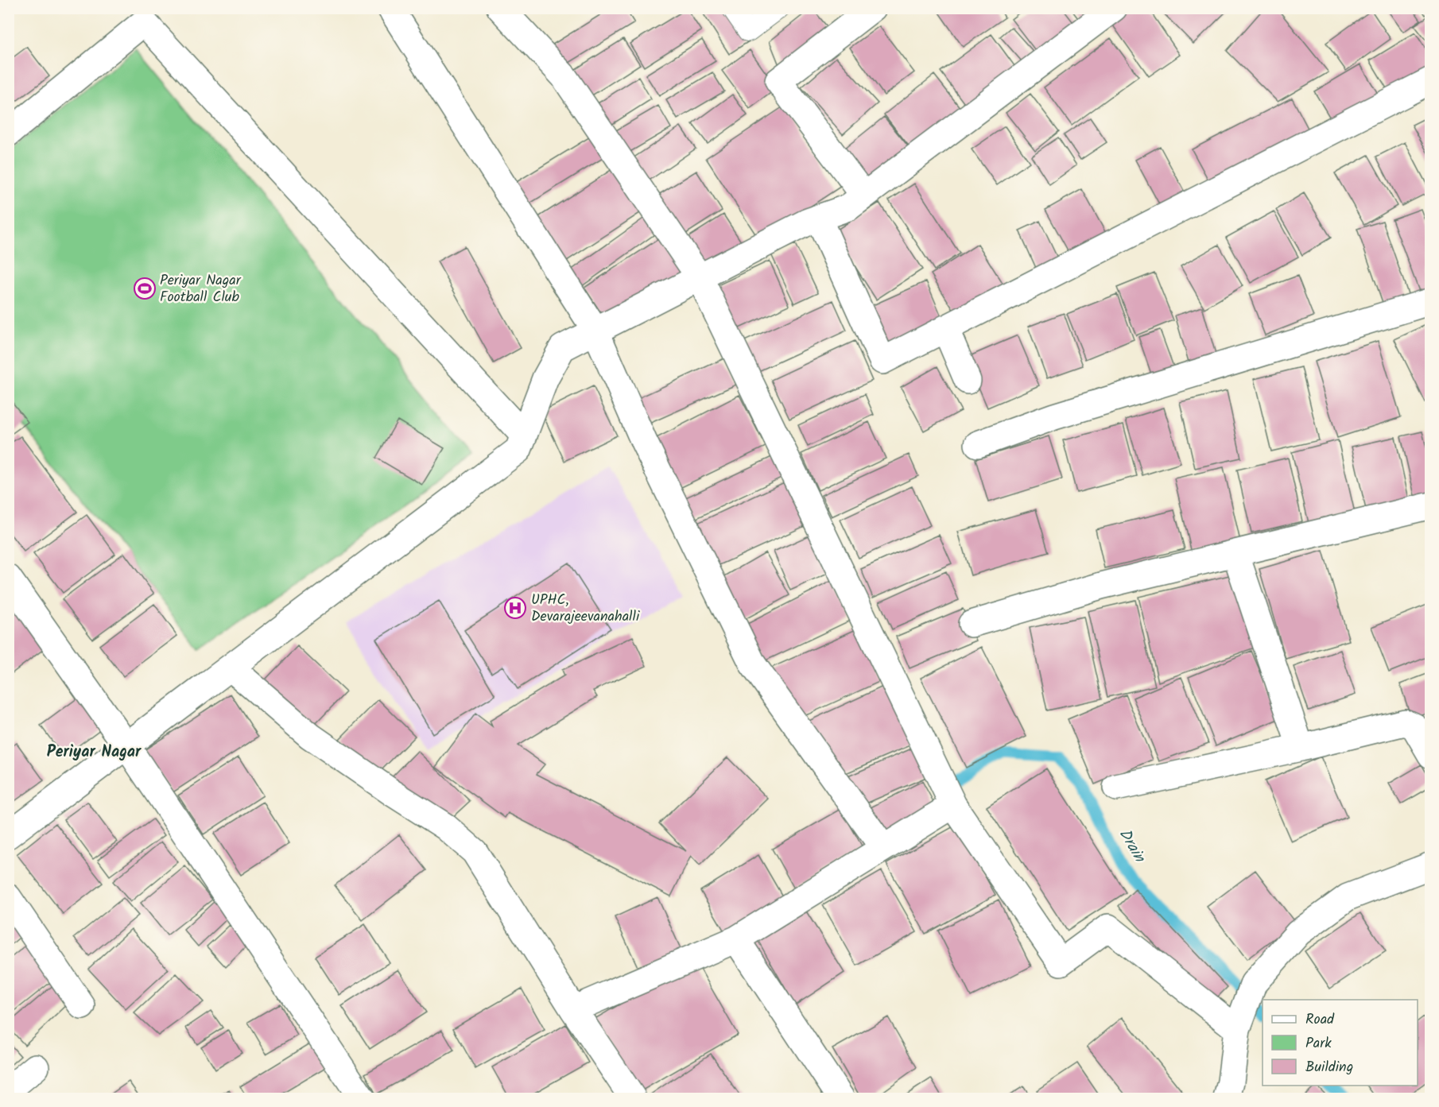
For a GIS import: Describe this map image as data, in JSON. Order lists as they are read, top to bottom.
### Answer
{
  "districts": ["Periyar Nagar"],
  "water": ["Drain"],
  "places": {
    "sports": ["Periyar Nagar Football Club"],
    "hospital": ["UPHC, Devarajeevanahalli"]
  },
  "legend": ["Road", "Park", "Building"]
}
